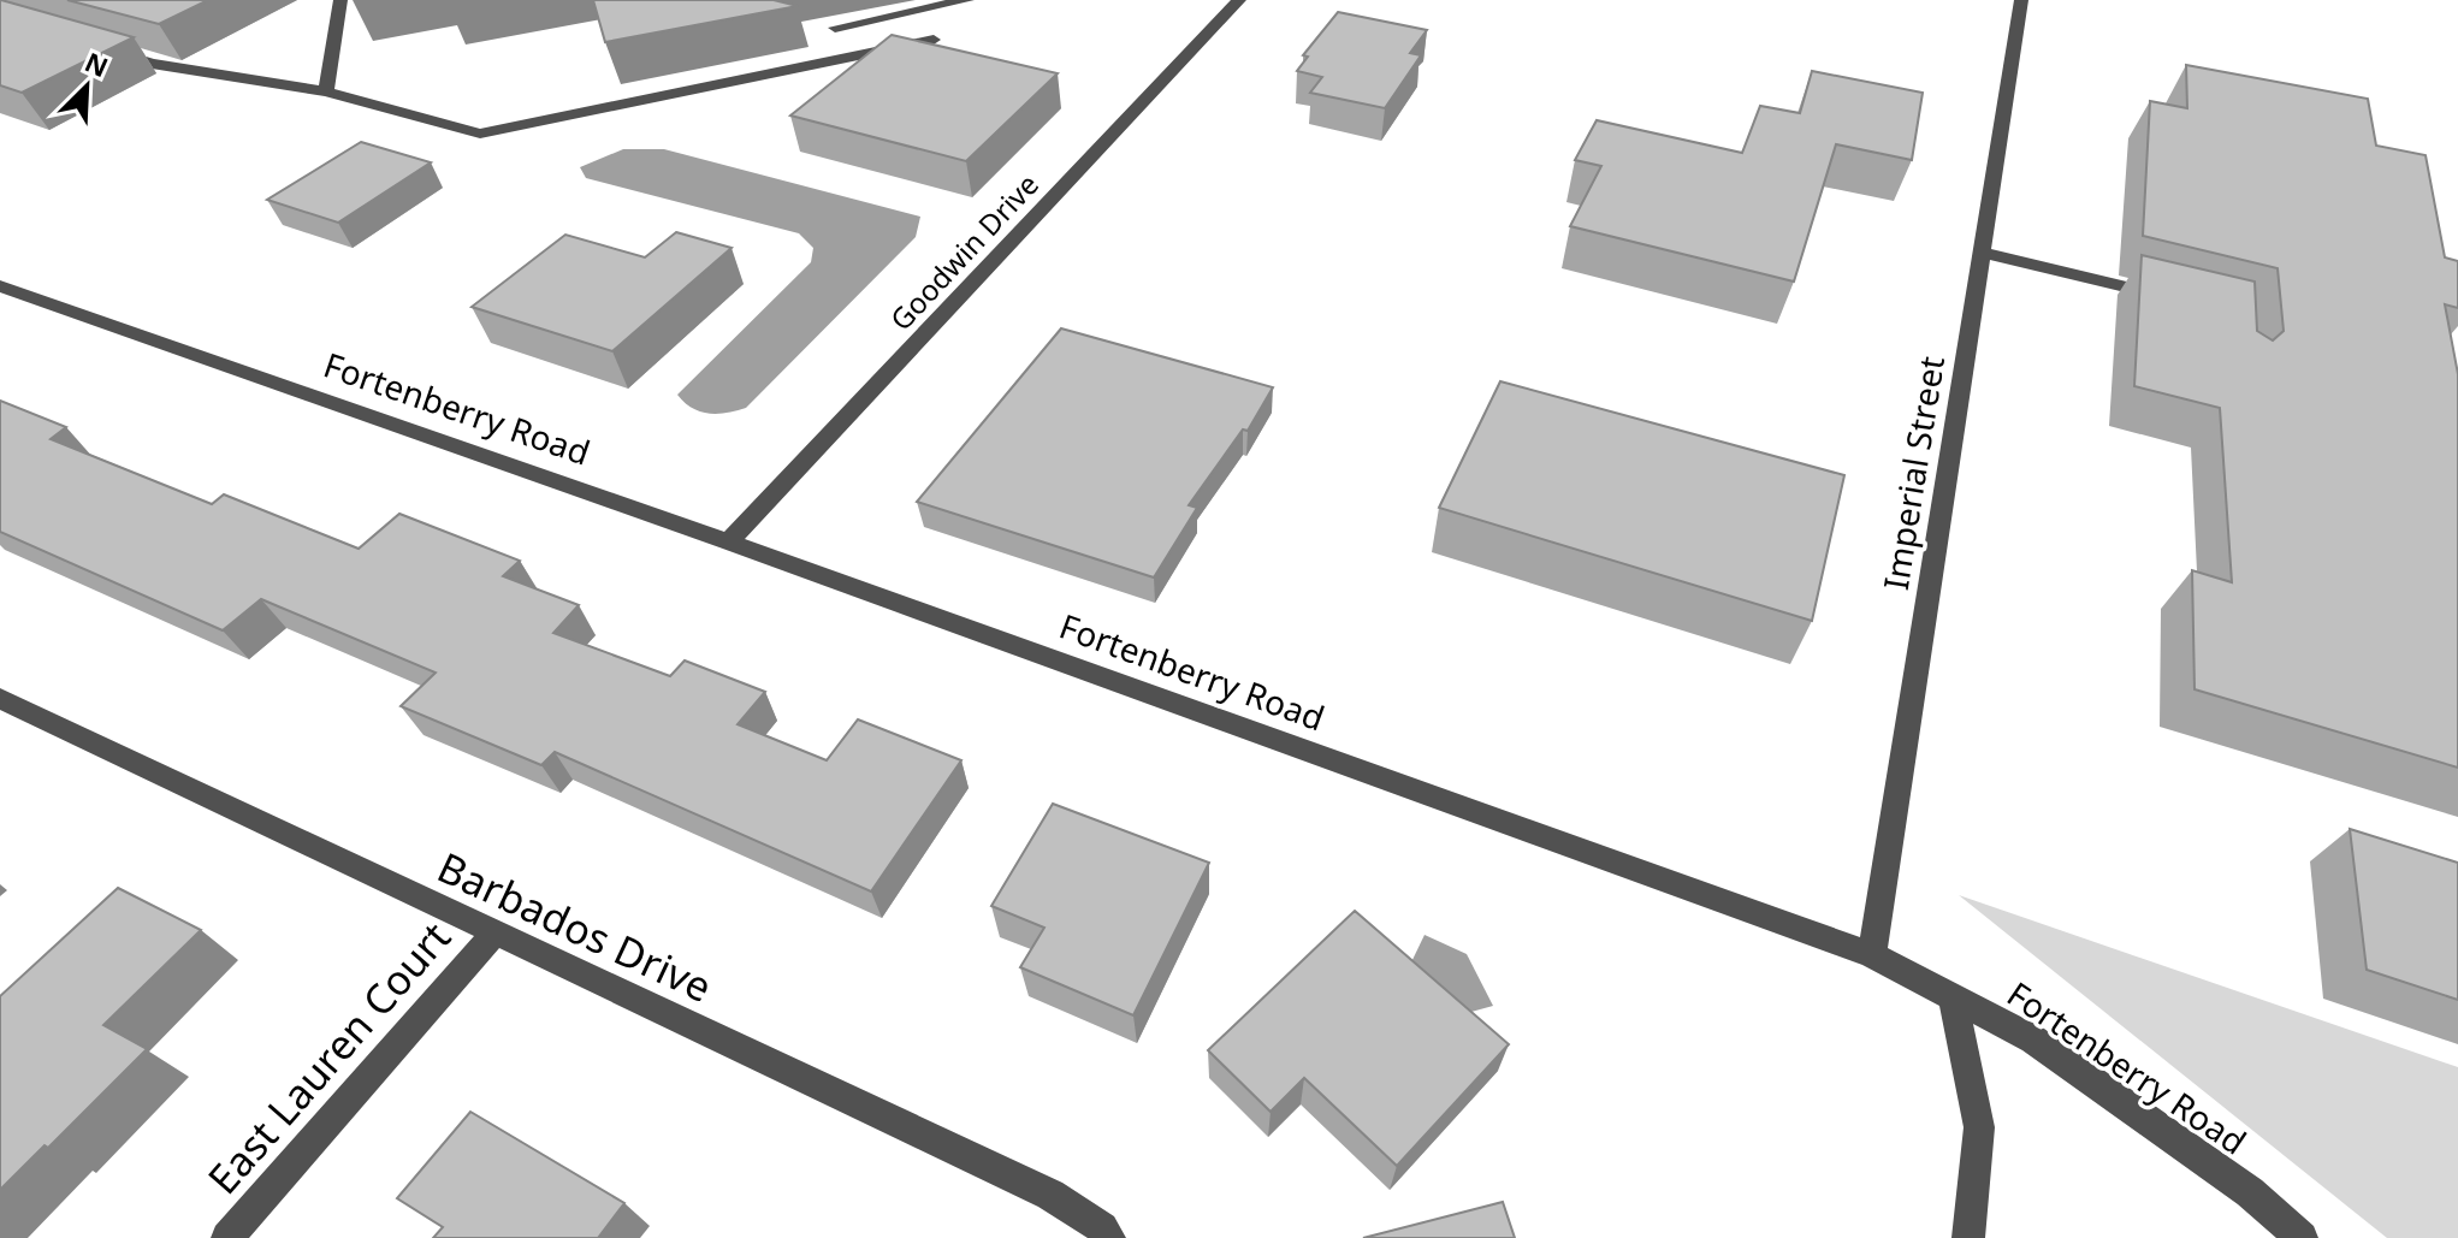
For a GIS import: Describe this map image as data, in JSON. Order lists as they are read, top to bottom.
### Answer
{
  "streets": {
    "street": [
      "Goodwin Drive",
      "Fortenberry Road",
      "Imperial Street",
      "Barbados Drive",
      "East Lauren Court"
    ]
  },
  "crossings": [
    ["Goodwin Drive", "Fortenberry Road"],
    ["Fortenberry Road", "Imperial Street"],
    ["Barbados Drive", "East Lauren Court"]
  ],
  "north": "top right"
}
